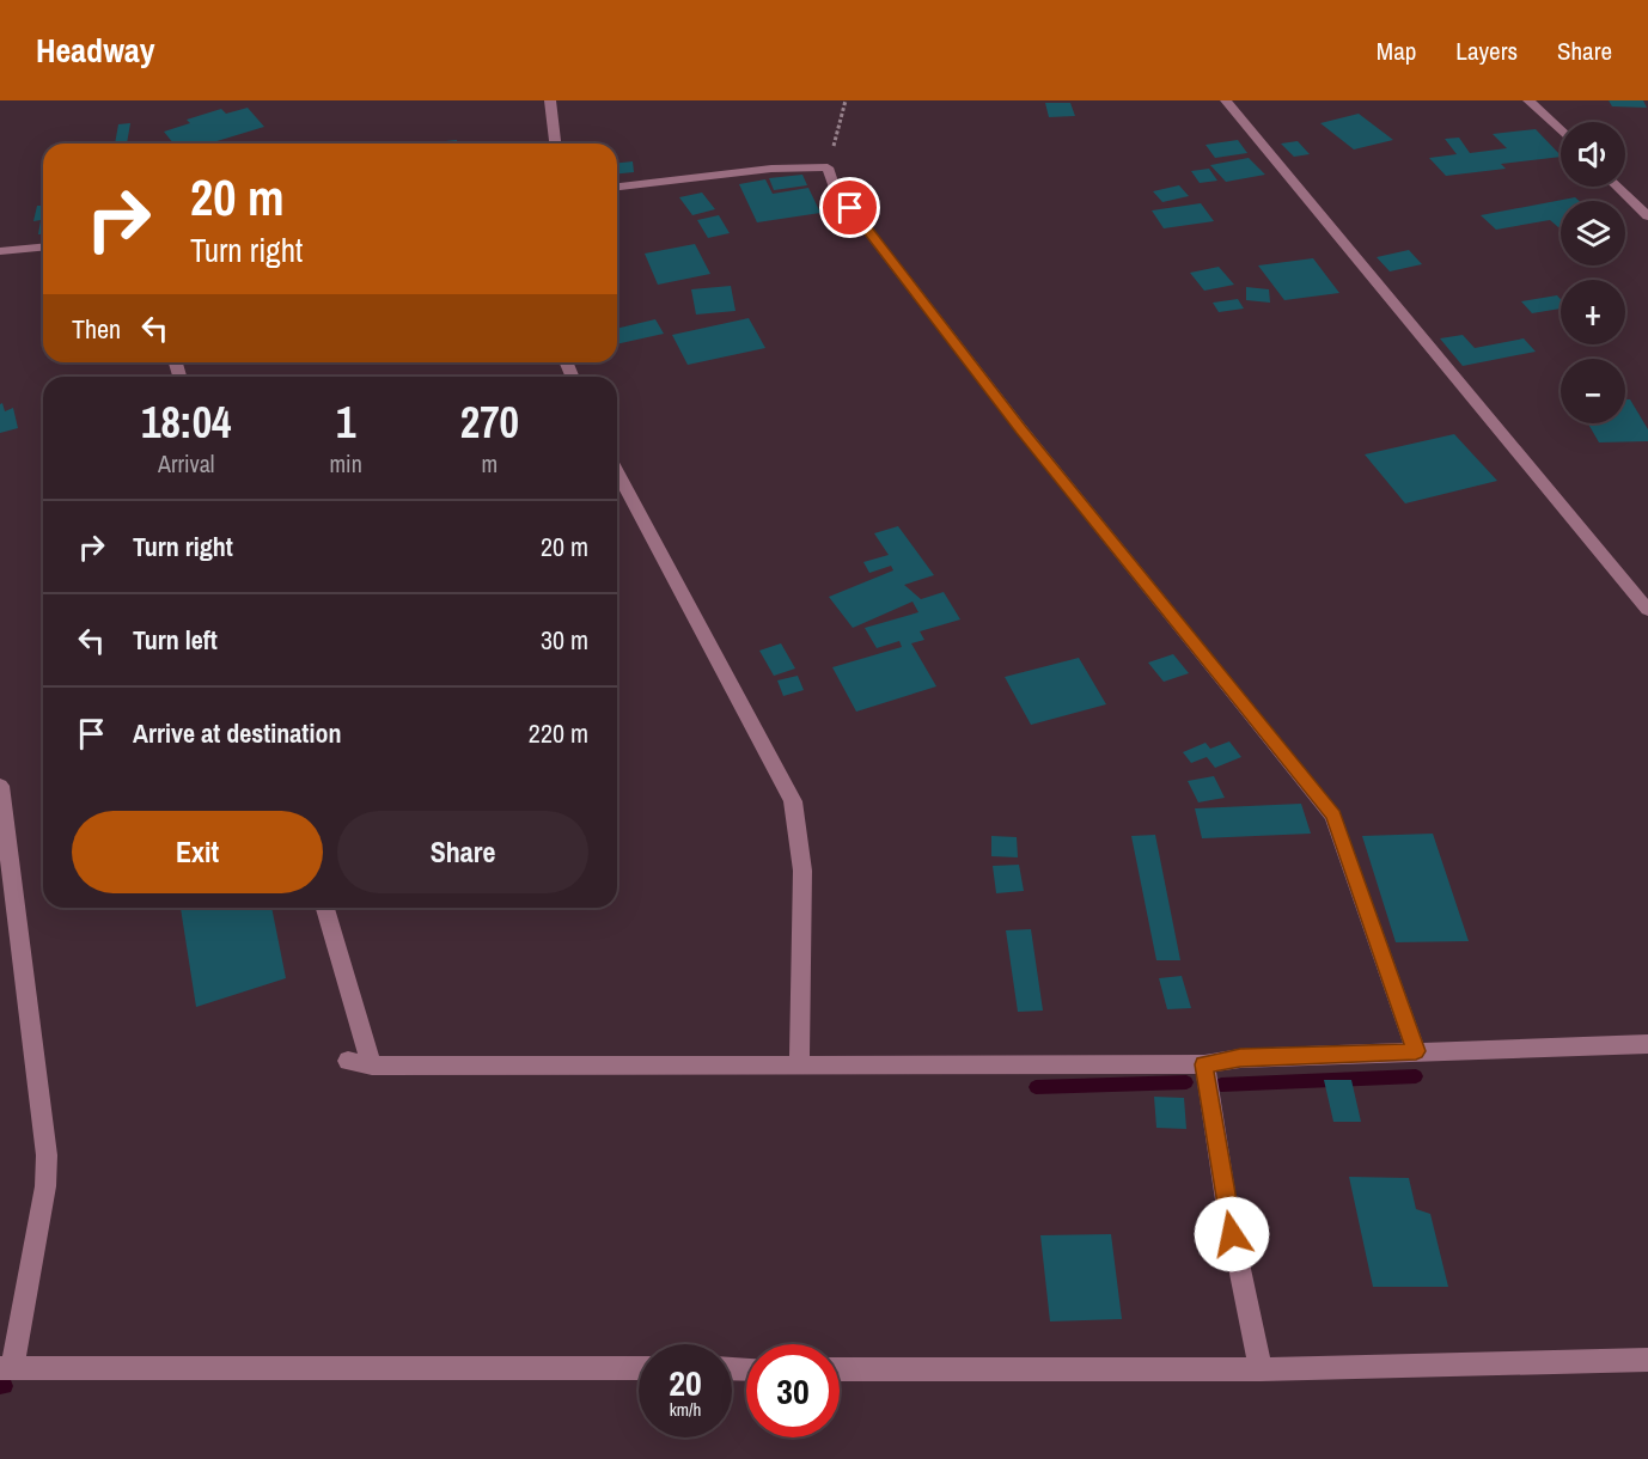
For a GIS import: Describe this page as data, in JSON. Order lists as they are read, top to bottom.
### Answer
{
  "page": {
    "header": "Headway",
    "nav": ["Map", "Layers", "Share"],
    "map_buttons": ["+", "−"],
    "turn": ["20 m", "Turn right"],
    "then": "Then",
    "eta": [
      "18:04",
      "Arrival",
      "1",
      "min",
      "270",
      "m"
    ],
    "list": [
      {
        "name": "Turn right",
        "value": "20 m"
      },
      {
        "name": "Turn left",
        "value": "30 m"
      },
      {
        "name": "Arrive at destination",
        "value": "220 m"
      }
    ],
    "buttons": ["Exit", "Share"],
    "speed": "20 km/h",
    "limit": "30"
  }
}
